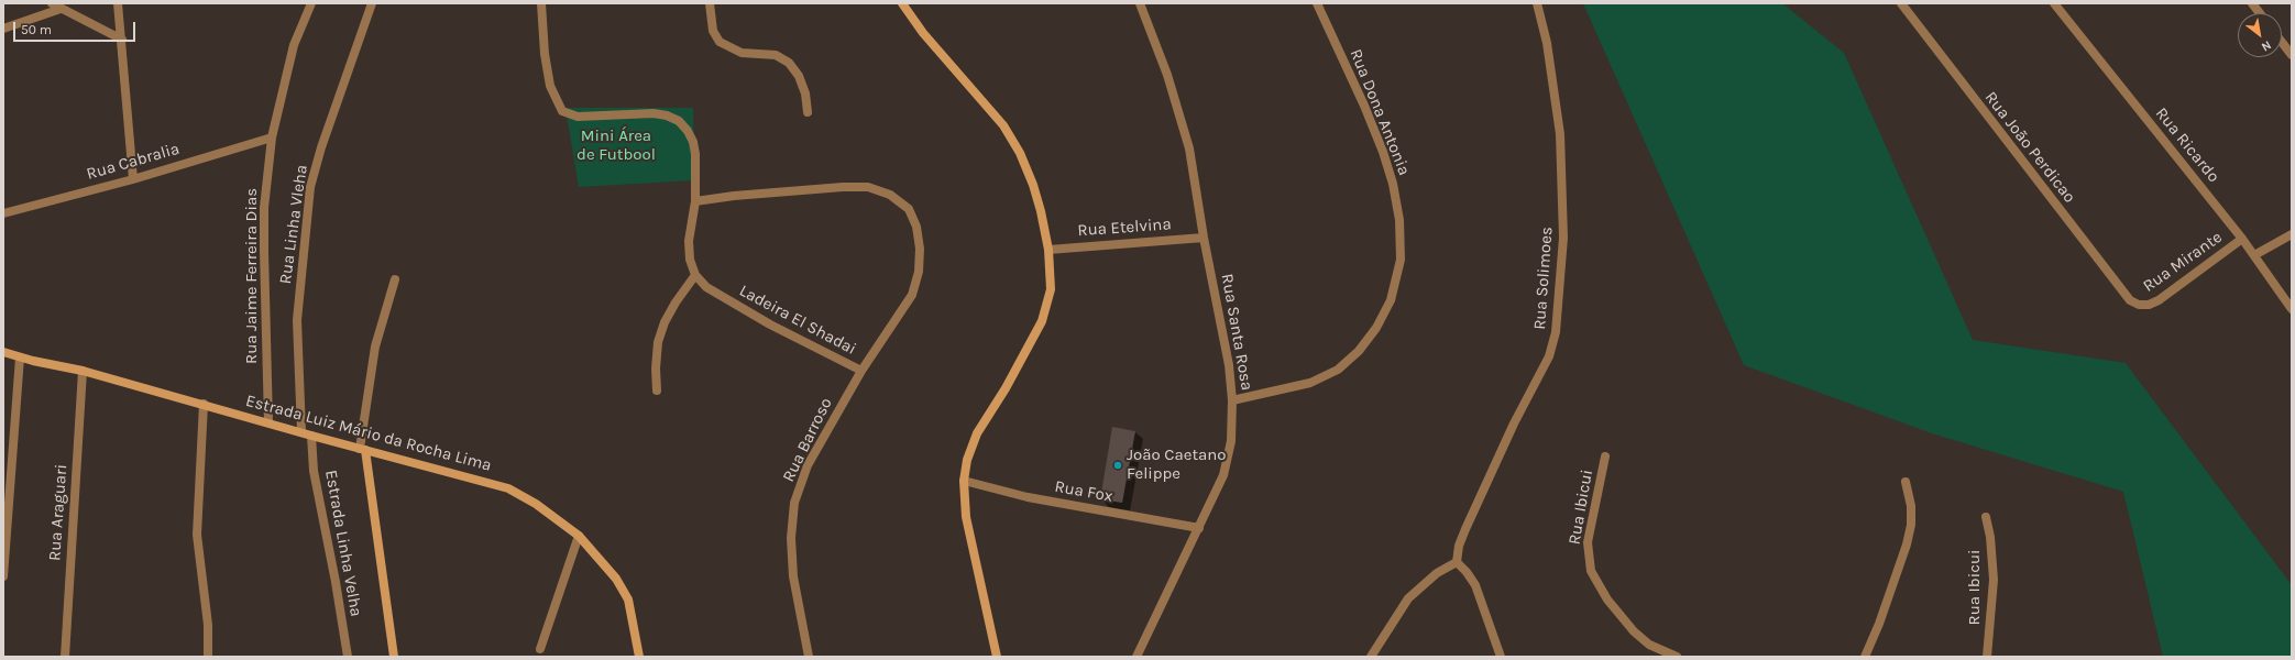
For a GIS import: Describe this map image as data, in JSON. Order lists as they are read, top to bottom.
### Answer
{
  "streets": {
    "main road": ["Estrada Luiz Mário da Rocha Lima"],
    "street": [
      "Rua Dona Antonia",
      "Rua Ricardo",
      "Rua João Perdicao",
      "Rua Cabralia",
      "Rua Linha Vleha",
      "Rua Etelvina",
      "Rua Mirante",
      "Rua Jaime Ferreira Dias",
      "Rua Solimoes",
      "Ladeira El Shadai",
      "Rua Santa Rosa",
      "Rua Barroso",
      "Rua Fox",
      "Rua Ibicui",
      "Rua Araguari",
      "Estrada Linha Velha"
    ]
  },
  "crossings": [
    ["Rua Dona Antonia", "Rua Santa Rosa"],
    ["Rua Ricardo", "Rua Mirante"],
    ["Rua João Perdicao", "Rua Mirante"],
    ["Rua Cabralia", "Rua Jaime Ferreira Dias"],
    ["Rua Linha Vleha", "Estrada Luiz Mário da Rocha Lima"],
    ["Rua Etelvina", "Rua Santa Rosa"],
    ["Rua Jaime Ferreira Dias", "Estrada Luiz Mário da Rocha Lima"],
    ["Ladeira El Shadai", "Rua Barroso"],
    ["Rua Santa Rosa", "Rua Fox"],
    ["Estrada Luiz Mário da Rocha Lima", "Rua Araguari"],
    ["Estrada Luiz Mário da Rocha Lima", "Estrada Linha Velha"]
  ],
  "parks": ["Mini Área de Futbool"],
  "places": ["João Caetano Felippe"],
  "scale_bar": "50 m",
  "north": "bottom right"
}
